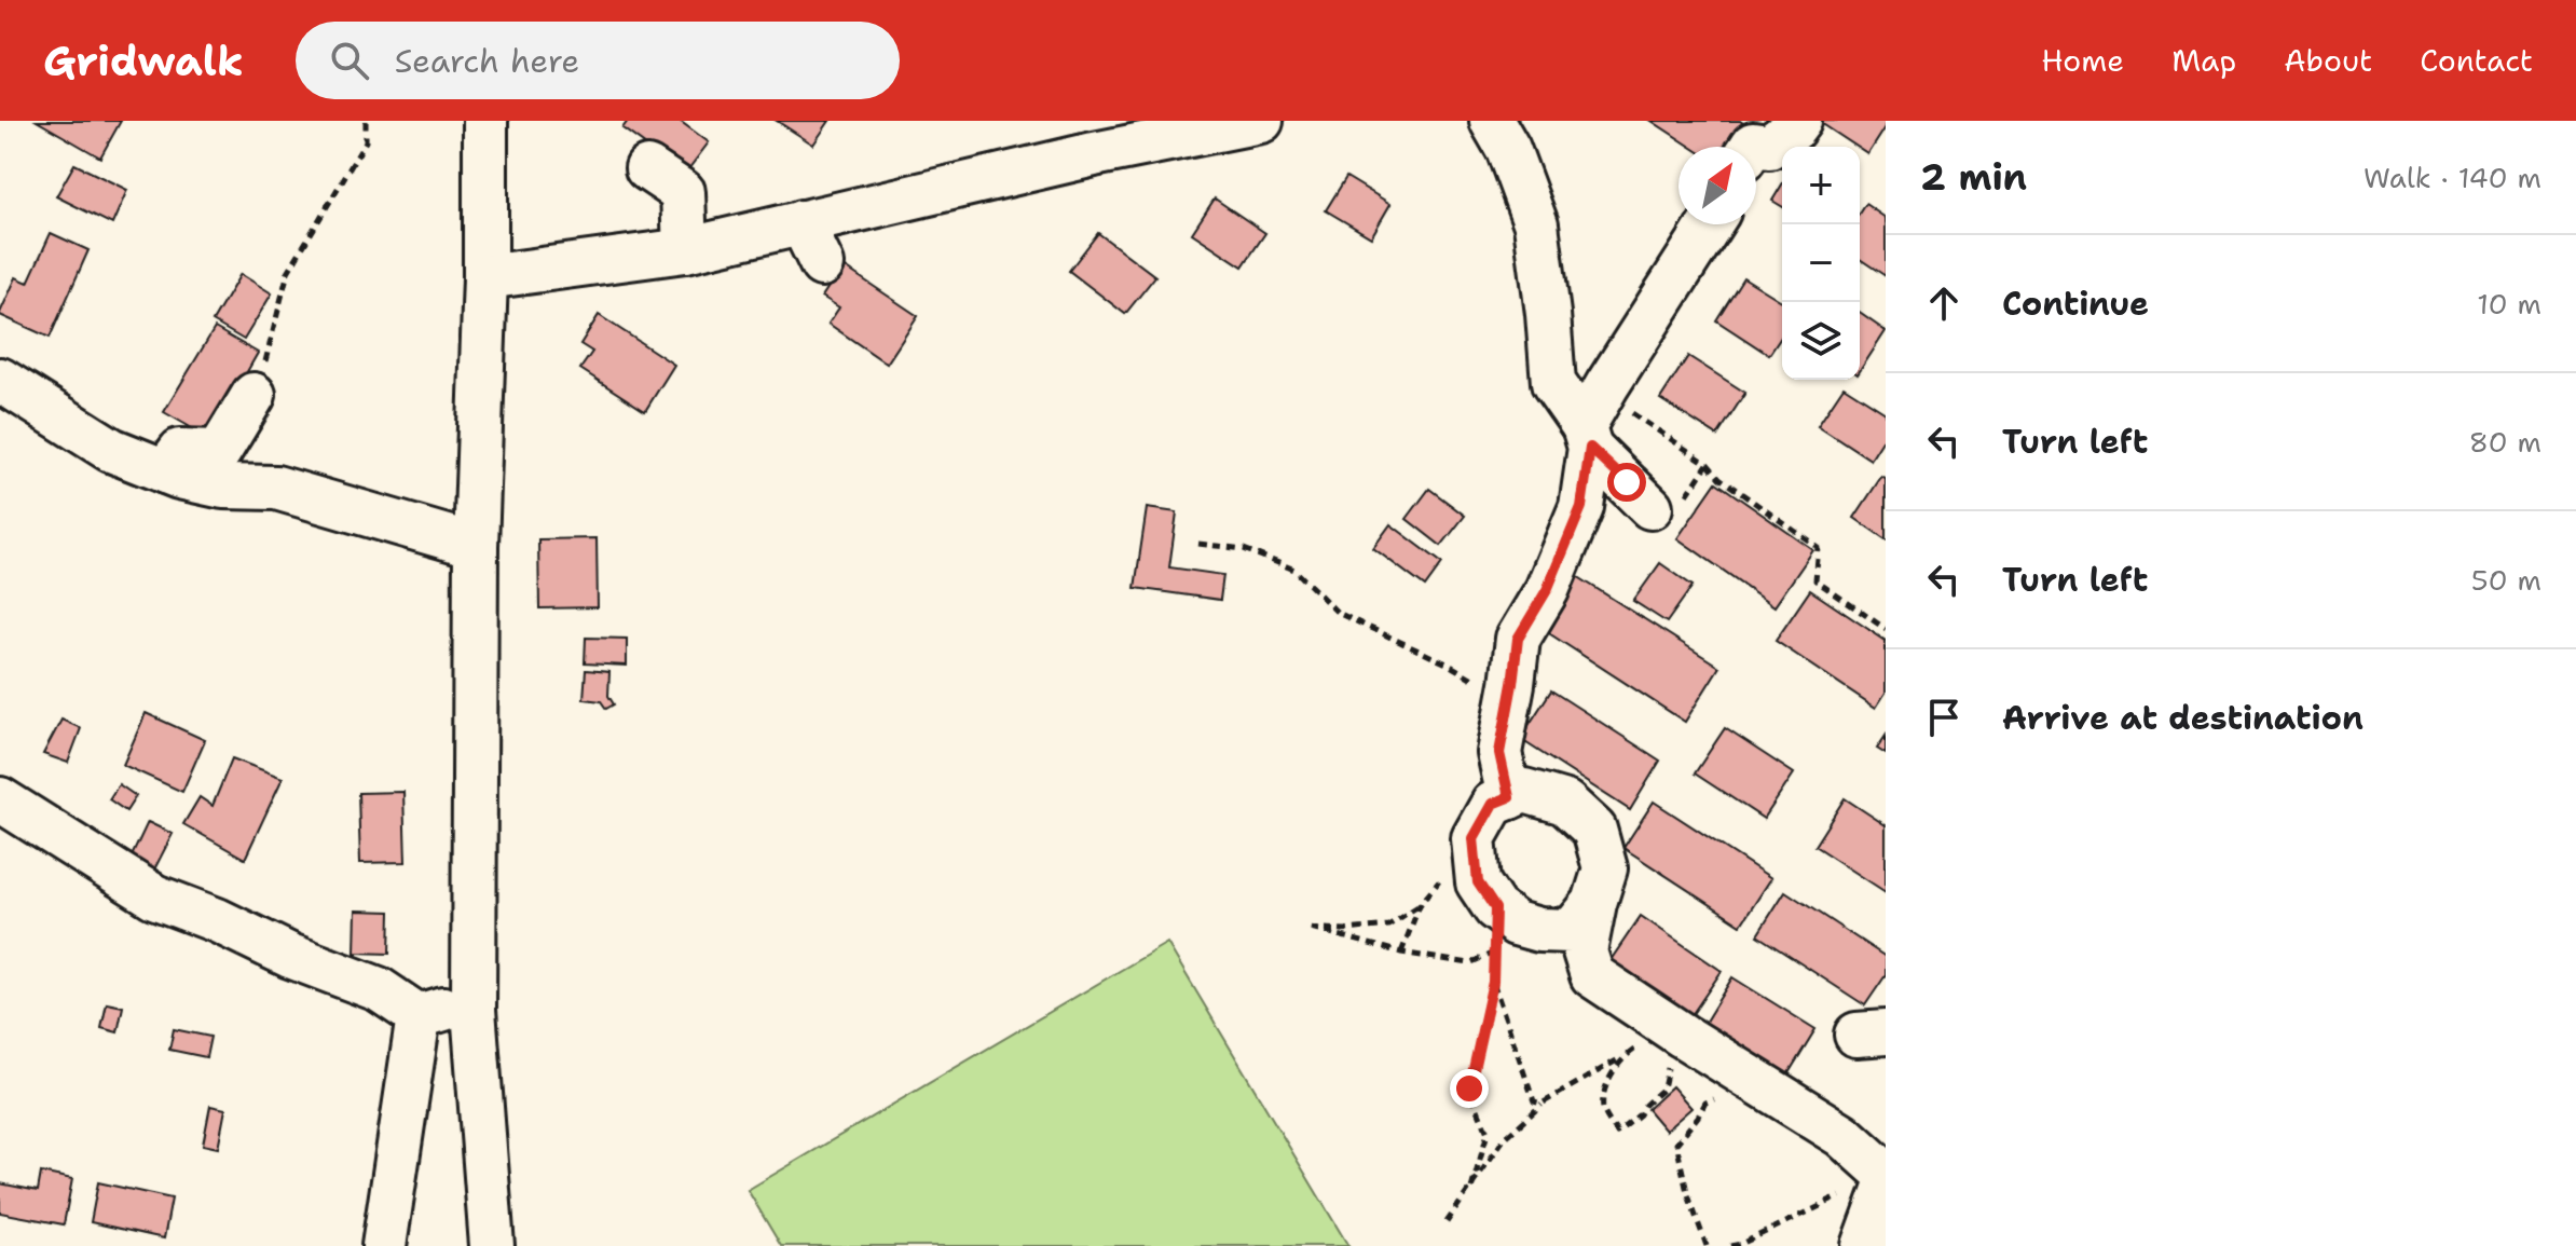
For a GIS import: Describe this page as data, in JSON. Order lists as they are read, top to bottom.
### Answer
{
  "north": "top right",
  "page": {
    "header": "Gridwalk",
    "search": "Search here",
    "nav": [
      "Home",
      "Map",
      "About",
      "Contact"
    ],
    "heading": ["2 min", "Walk · 140 m"],
    "map_buttons": ["+", "−"],
    "list": [
      ["Continue", "10 m"],
      ["Turn left", "80 m"],
      ["Turn left", "50 m"],
      "Arrive at destination"
    ]
  }
}
